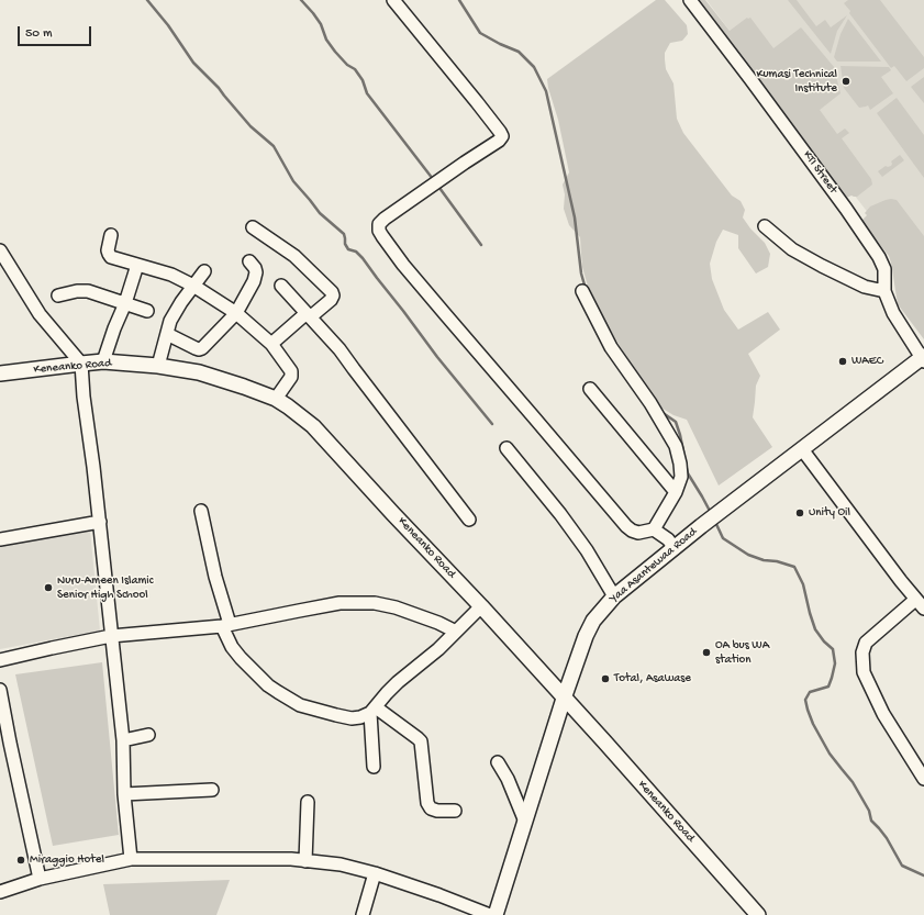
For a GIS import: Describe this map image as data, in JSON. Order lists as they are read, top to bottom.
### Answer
{
  "streets": {
    "street": ["KTI Street", "Keneanko Road", "Yaa Asantewaa Road"]
  },
  "crossings": [
    ["KTI Street", "Yaa Asantewaa Road"],
    ["Keneanko Road", "Yaa Asantewaa Road"]
  ],
  "places": [
    "Kumasi Technical Institute",
    "WAEC",
    "Unity Oil",
    "Nuru-Ameen Islamic Senior High School",
    "OA bus WA station",
    "Total, Asawase",
    "Miraggio Hotel"
  ],
  "scale_bar": "50 m"
}
